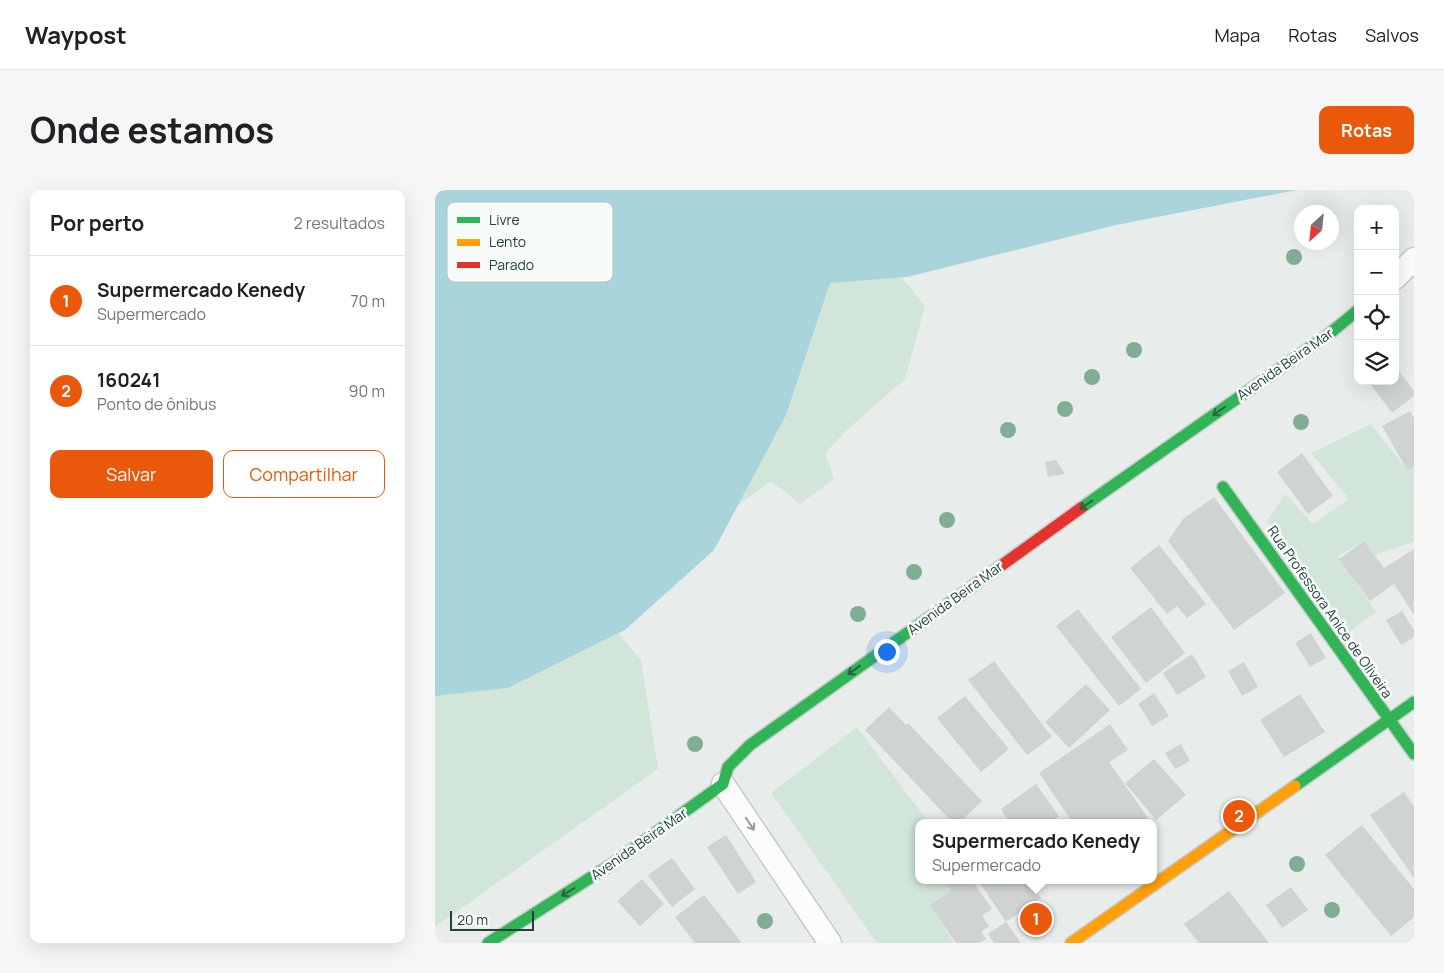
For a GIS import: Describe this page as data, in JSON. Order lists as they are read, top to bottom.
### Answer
{
  "streets": {
    "street": ["Avenida Beira Mar", "Rua Professora Anice de Oliveira"]
  },
  "one_way": ["Avenida Beira Mar"],
  "legend": ["Livre", "Lento", "Parado"],
  "scale_bar": "20 m",
  "north": "bottom left",
  "page": {
    "header": "Waypost",
    "nav": ["Mapa", "Rotas", "Salvos"],
    "title": "Onde estamos",
    "buttons": [
      "Rotas",
      ["Salvar", "Compartilhar"]
    ],
    "heading": ["Por perto", "2 resultados"],
    "map_buttons": ["+", "−"],
    "list": [
      {
        "mark": "1",
        "name": "Supermercado Kenedy",
        "note": "Supermercado",
        "value": "70 m"
      },
      {
        "mark": "2",
        "name": "160241",
        "note": "Ponto de ônibus",
        "value": "90 m"
      }
    ],
    "pins": ["2", "1"],
    "popup": ["Supermercado Kenedy", "Supermercado"],
    "scale": "20 m"
  }
}
